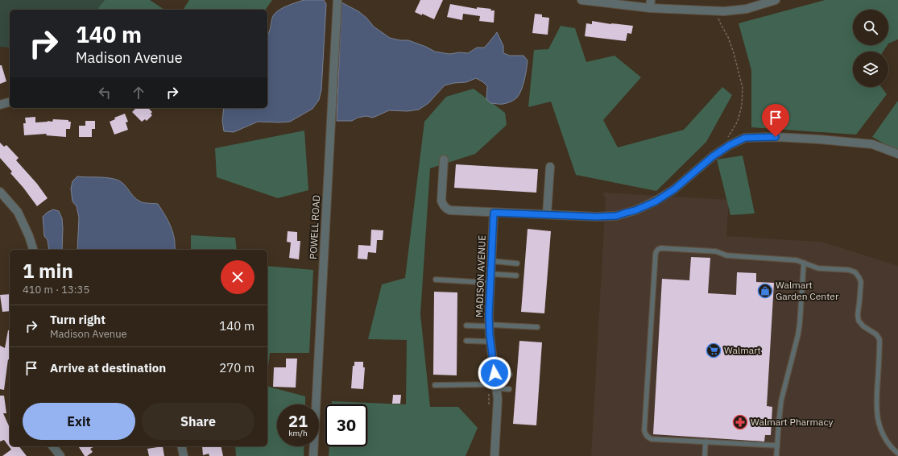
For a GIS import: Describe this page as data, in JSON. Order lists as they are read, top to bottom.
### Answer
{
  "streets": {
    "street": ["POWELL ROAD", "MADISON AVENUE"]
  },
  "places": {
    "shop": ["Walmart Garden Center"],
    "supermarket": ["Walmart"],
    "pharmacy": ["Walmart Pharmacy"]
  },
  "page": {
    "turn": ["140 m", "Madison Avenue"],
    "heading": ["1 min", "410 m · 13:35"],
    "list": [
      {
        "name": "Turn right",
        "note": "Madison Avenue",
        "value": "140 m"
      },
      {
        "name": "Arrive at destination",
        "value": "270 m"
      }
    ],
    "buttons": ["Exit", "Share"],
    "speed": "21 km/h",
    "limit": "30"
  }
}
